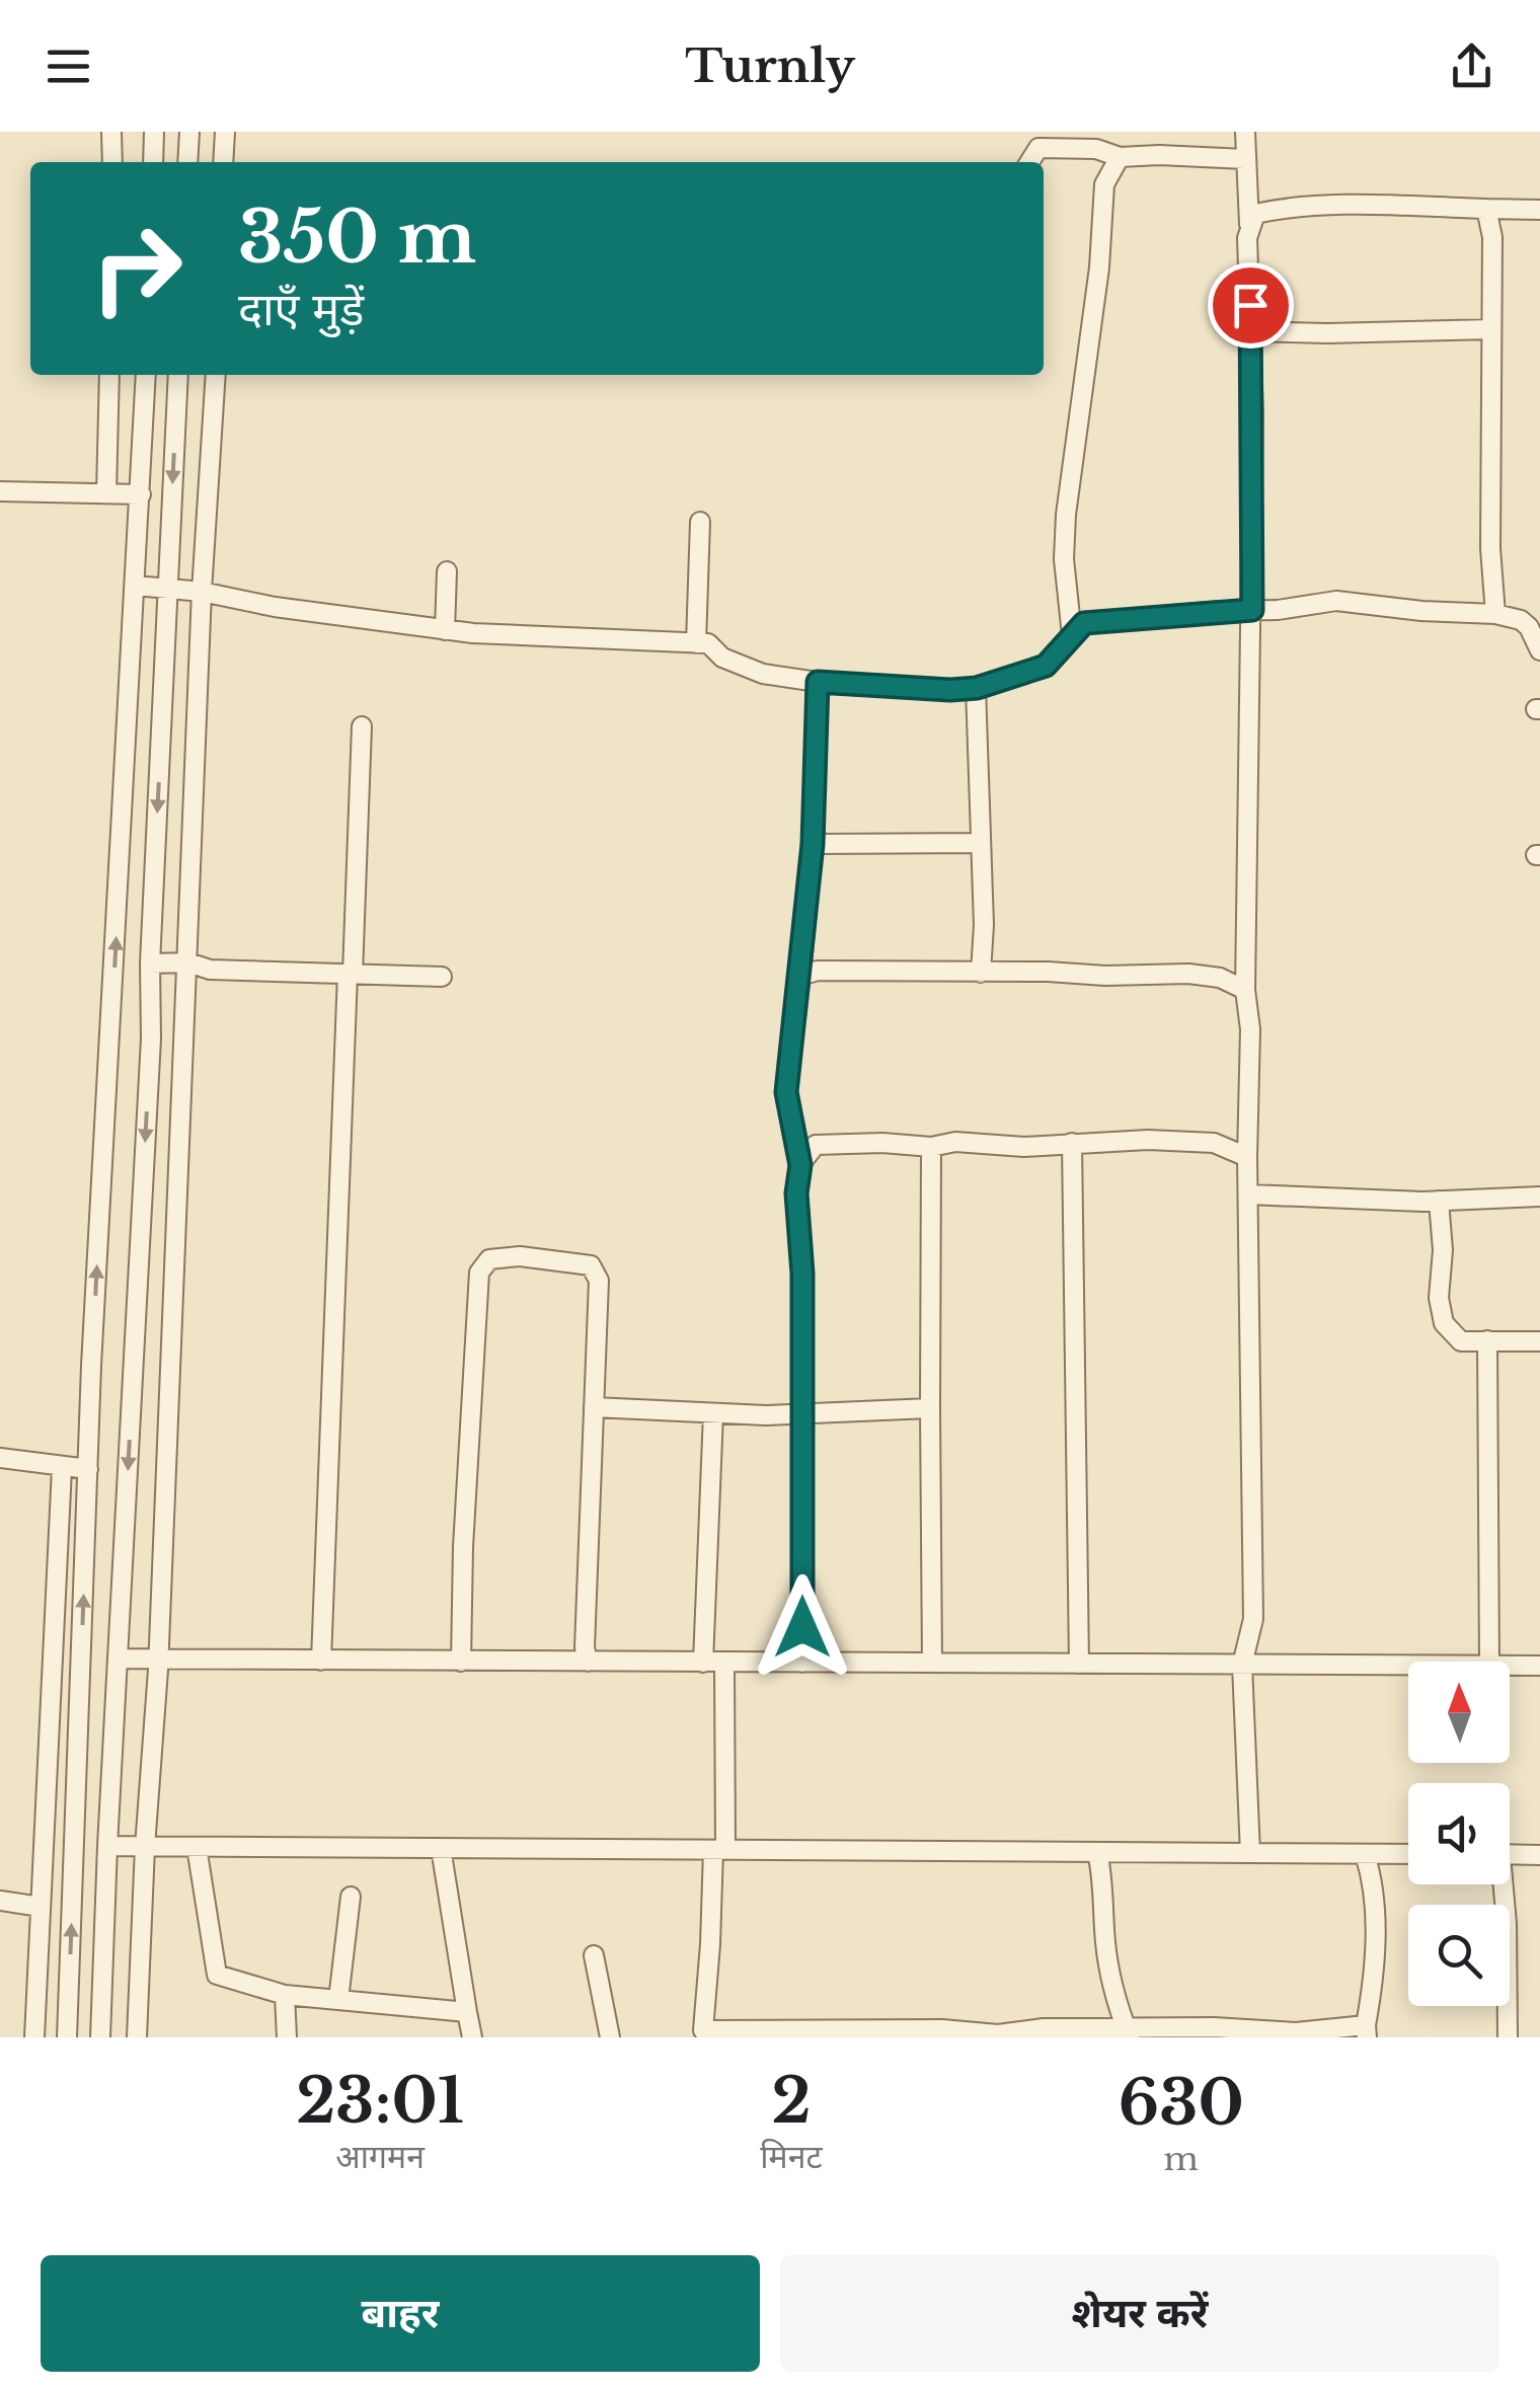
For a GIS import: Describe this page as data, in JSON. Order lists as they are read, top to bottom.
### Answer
{
  "north": "top",
  "page": {
    "header": "Turnly",
    "turn": ["350 m", "दाएँ मुड़ें"],
    "eta": [
      "23:01",
      "आगमन",
      "2",
      "मिनट",
      "630",
      "m"
    ],
    "buttons": ["बाहर", "शेयर करें"]
  }
}
